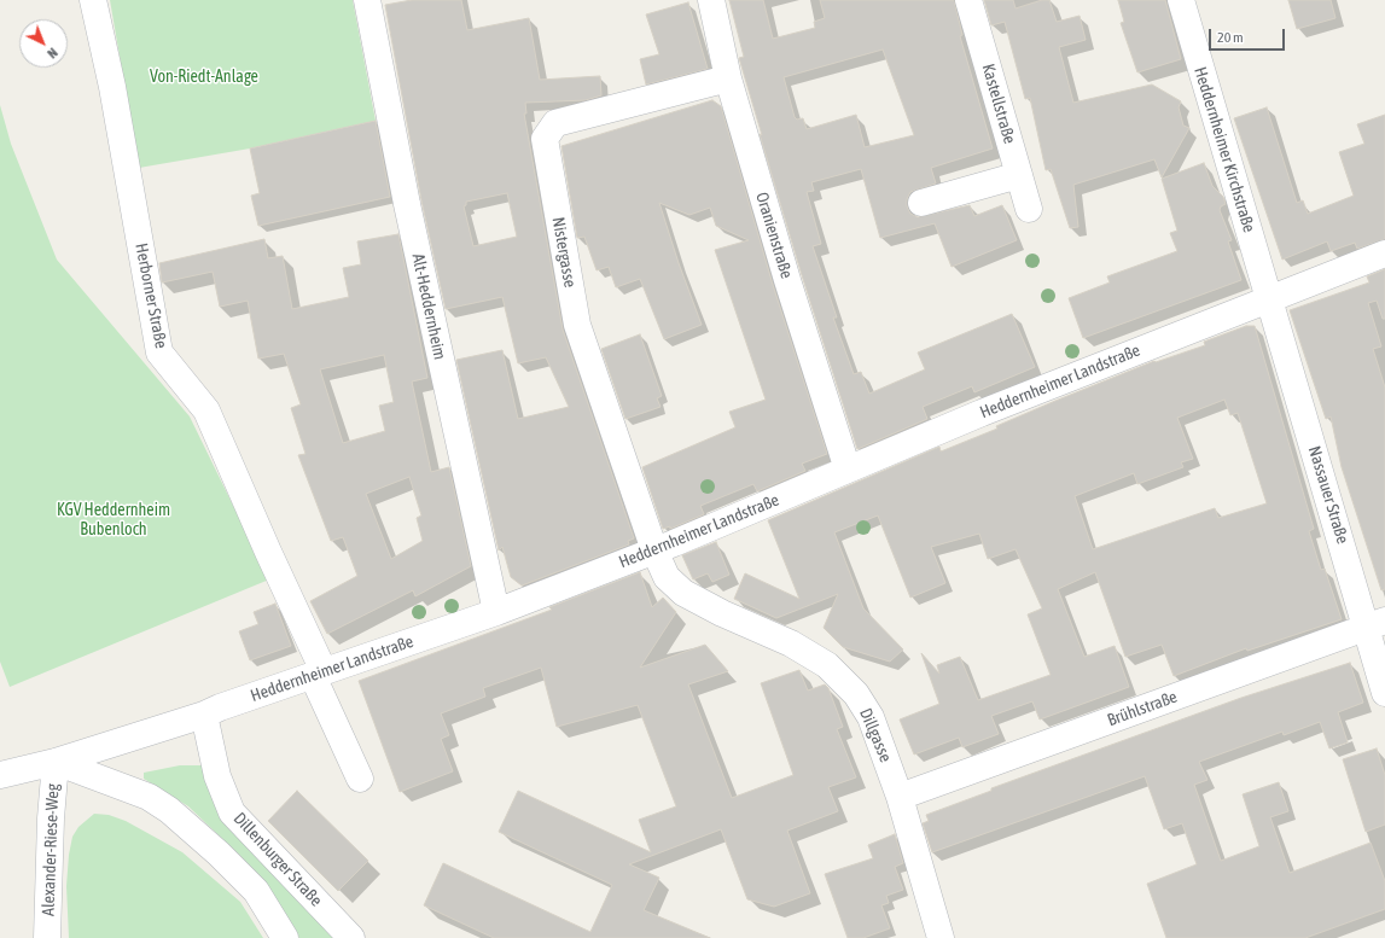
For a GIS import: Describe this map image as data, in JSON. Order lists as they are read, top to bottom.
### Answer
{
  "streets": {
    "street": [
      "Kastellstraße",
      "Heddernheimer Kirchstraße",
      "Oranienstraße",
      "Nistergasse",
      "Herborner Straße",
      "Alt-Heddernheim",
      "Heddernheimer Landstraße",
      "Nassauer Straße",
      "Brühlstraße",
      "Dillgasse",
      "Alexander-Riese-Weg",
      "Dillenburger Straße"
    ]
  },
  "crossings": [
    ["Heddernheimer Kirchstraße", "Heddernheimer Landstraße"],
    ["Heddernheimer Kirchstraße", "Nassauer Straße"],
    ["Oranienstraße", "Nistergasse"],
    ["Oranienstraße", "Heddernheimer Landstraße"],
    ["Nistergasse", "Heddernheimer Landstraße"],
    ["Nistergasse", "Dillgasse"],
    ["Herborner Straße", "Heddernheimer Landstraße"],
    ["Alt-Heddernheim", "Heddernheimer Landstraße"],
    ["Heddernheimer Landstraße", "Nassauer Straße"],
    ["Heddernheimer Landstraße", "Dillgasse"],
    ["Heddernheimer Landstraße", "Alexander-Riese-Weg"],
    ["Heddernheimer Landstraße", "Dillenburger Straße"],
    ["Nassauer Straße", "Brühlstraße"],
    ["Brühlstraße", "Dillgasse"]
  ],
  "parks": ["Von-Riedt-Anlage", "KGV Heddernheim Bubenloch"],
  "scale_bar": "20 m",
  "north": "bottom right"
}
